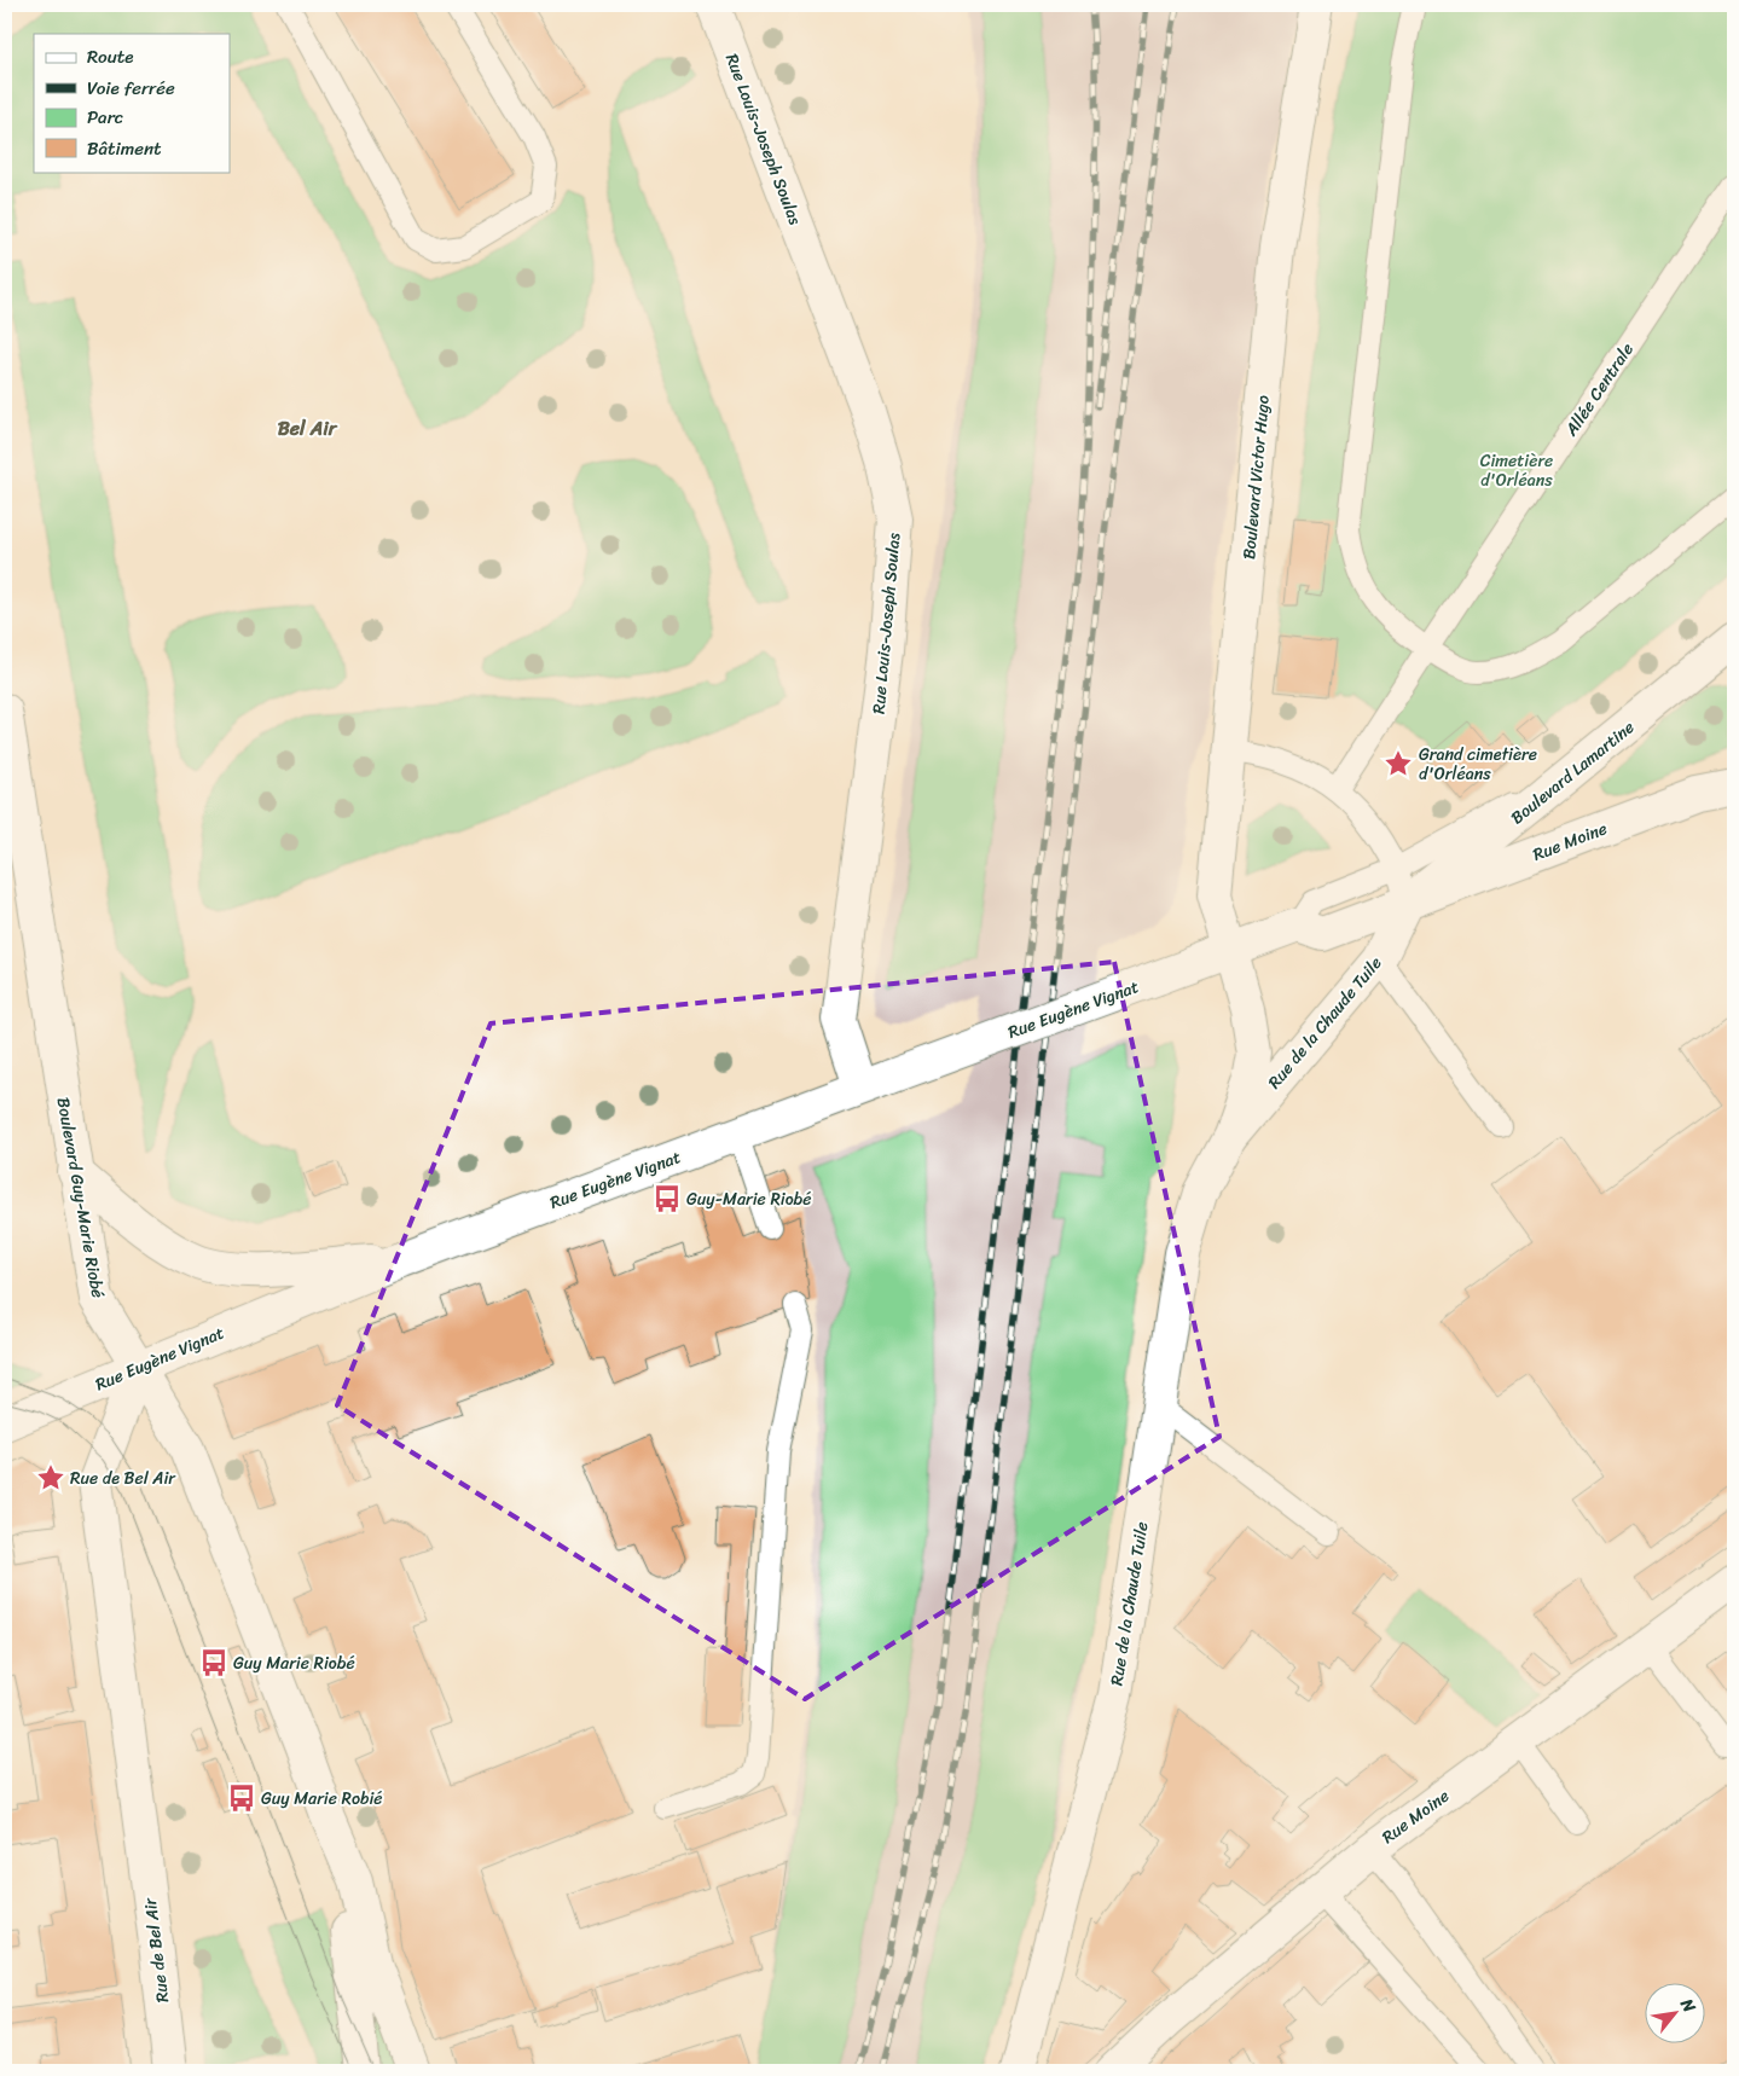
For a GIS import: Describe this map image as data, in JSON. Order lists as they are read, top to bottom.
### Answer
{
  "streets": {
    "street": [
      "Rue Louis-Joseph Soulas",
      "Boulevard Victor Hugo",
      "Boulevard Lamartine",
      "Rue Moine",
      "Rue Eugène Vignat",
      "Rue de la Chaude Tuile",
      "Boulevard Guy-Marie Riobé",
      "Rue de Bel Air"
    ],
    "lane": ["Allée Centrale"]
  },
  "crossings": [
    ["Rue Louis-Joseph Soulas", "Rue Eugène Vignat"],
    ["Boulevard Victor Hugo", "Rue Eugène Vignat"],
    ["Boulevard Victor Hugo", "Rue de la Chaude Tuile"],
    ["Boulevard Lamartine", "Rue Moine"],
    ["Boulevard Lamartine", "Rue de la Chaude Tuile"],
    ["Rue Moine", "Rue de la Chaude Tuile"],
    ["Rue Eugène Vignat", "Rue de la Chaude Tuile"],
    ["Rue Eugène Vignat", "Boulevard Guy-Marie Riobé"],
    ["Rue Eugène Vignat", "Rue de Bel Air"],
    ["Boulevard Guy-Marie Riobé", "Rue de Bel Air"]
  ],
  "districts": ["Bel Air"],
  "parks": ["Cimetière d'Orléans"],
  "places": {
    "place": ["Grand cimetière d'Orléans", "Rue de Bel Air"],
    "bus stop": ["Guy-Marie Riobé", "Guy Marie Riobé", "Guy Marie Robié"]
  },
  "legend": [
    "Route",
    "Voie ferrée",
    "Parc",
    "Bâtiment"
  ],
  "north": "top right"
}
